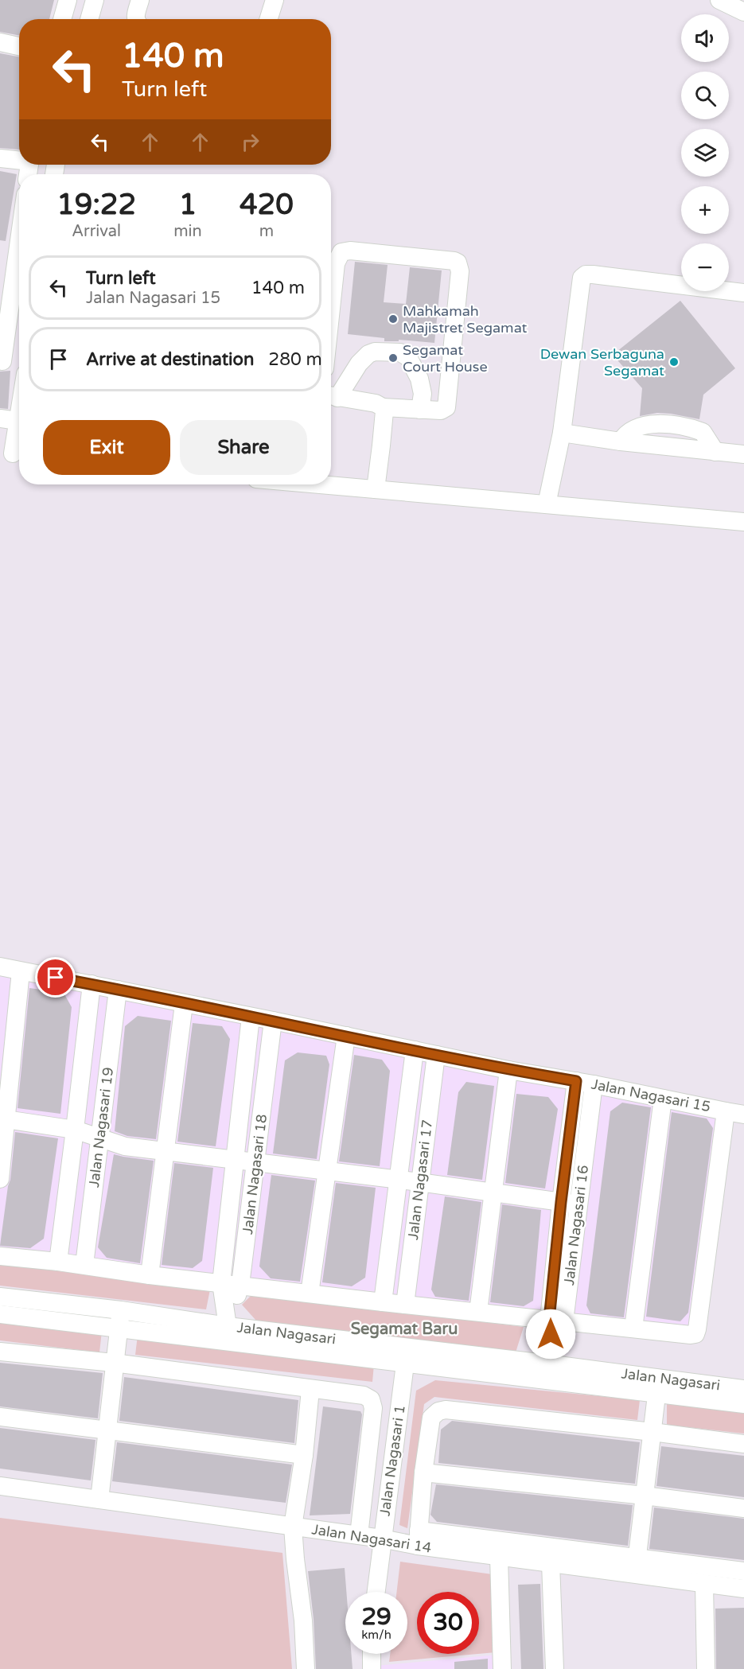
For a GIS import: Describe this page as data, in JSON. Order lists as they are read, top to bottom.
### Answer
{
  "streets": {
    "street": [
      "Jalan Nagasari 15",
      "Jalan Nagasari 19",
      "Jalan Nagasari 18",
      "Jalan Nagasari 17",
      "Jalan Nagasari 16",
      "Jalan Nagasari",
      "Jalan Nagasari 1",
      "Jalan Nagasari 14"
    ]
  },
  "crossings": [
    ["Jalan Nagasari 15", "Jalan Nagasari 19"],
    ["Jalan Nagasari 15", "Jalan Nagasari 18"],
    ["Jalan Nagasari 15", "Jalan Nagasari 17"],
    ["Jalan Nagasari 15", "Jalan Nagasari 16"],
    ["Jalan Nagasari 18", "Jalan Nagasari"],
    ["Jalan Nagasari 16", "Jalan Nagasari"],
    ["Jalan Nagasari", "Jalan Nagasari 1"],
    ["Jalan Nagasari 1", "Jalan Nagasari 14"]
  ],
  "districts": ["Segamat Baru"],
  "places": ["Mahkamah Majistret Segamat", "Segamat Court House", "Dewan Serbaguna Segamat"],
  "page": {
    "map_buttons": ["+", "−"],
    "turn": ["140 m", "Turn left"],
    "eta": [
      "19:22",
      "Arrival",
      "1",
      "min",
      "420",
      "m"
    ],
    "list": [
      {
        "name": "Turn left",
        "note": "Jalan Nagasari 15",
        "value": "140 m"
      },
      {
        "name": "Arrive at destination",
        "value": "280 m"
      }
    ],
    "buttons": ["Exit", "Share"],
    "speed": "29 km/h",
    "limit": "30"
  }
}
